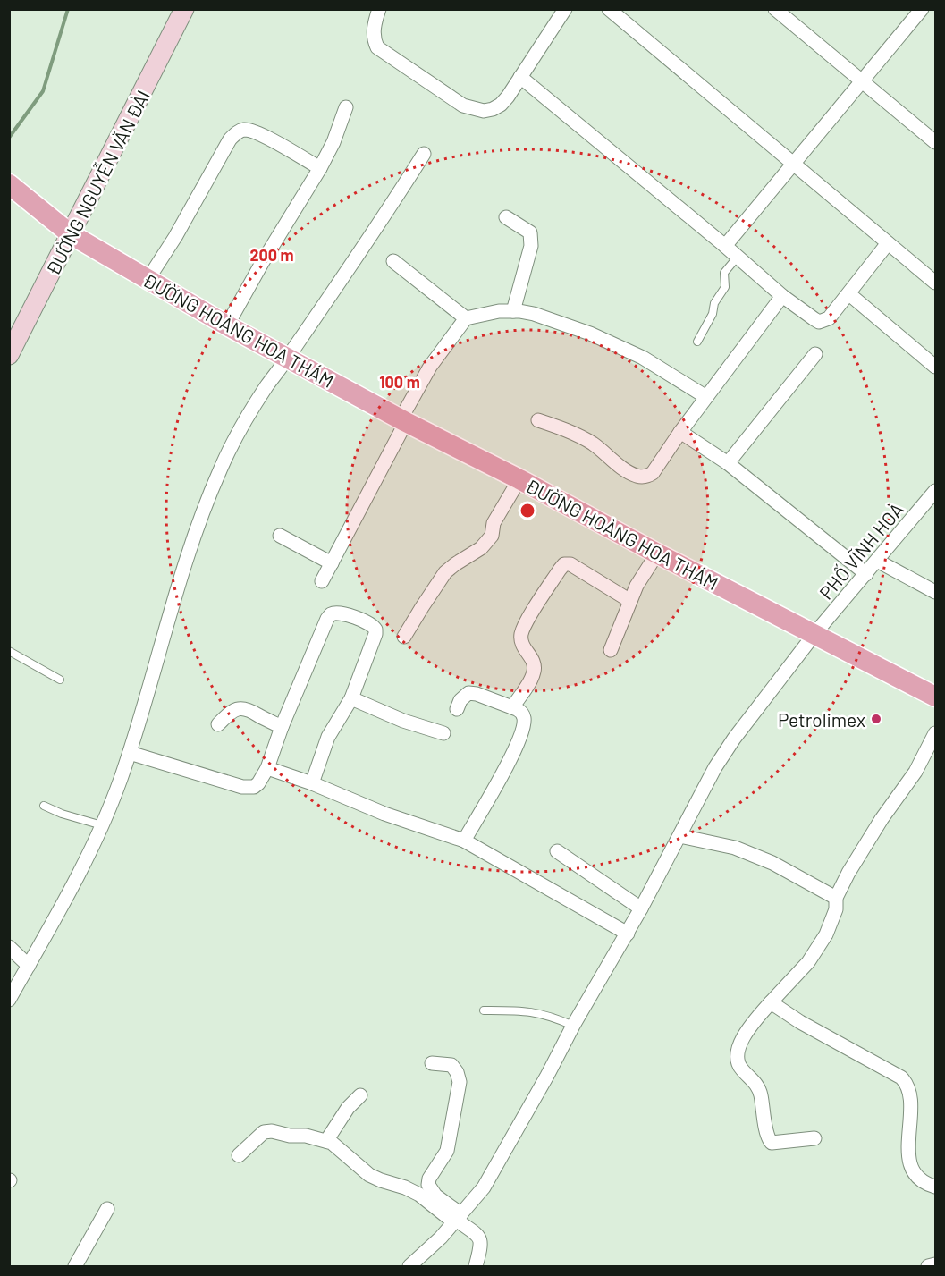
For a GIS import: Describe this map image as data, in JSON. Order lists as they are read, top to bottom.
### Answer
{
  "streets": {
    "main road": ["ĐƯỜNG HOÀNG HOA THÁM"],
    "street": ["ĐƯỜNG NGUYỄN VĂN ĐÀI", "PHỐ VĨNH HOÀ"]
  },
  "crossings": [
    ["ĐƯỜNG NGUYỄN VĂN ĐÀI", "ĐƯỜNG HOÀNG HOA THÁM"],
    ["ĐƯỜNG HOÀNG HOA THÁM", "PHỐ VĨNH HOÀ"]
  ],
  "places": ["Petrolimex"],
  "rings": ["200 m", "100 m"]
}
